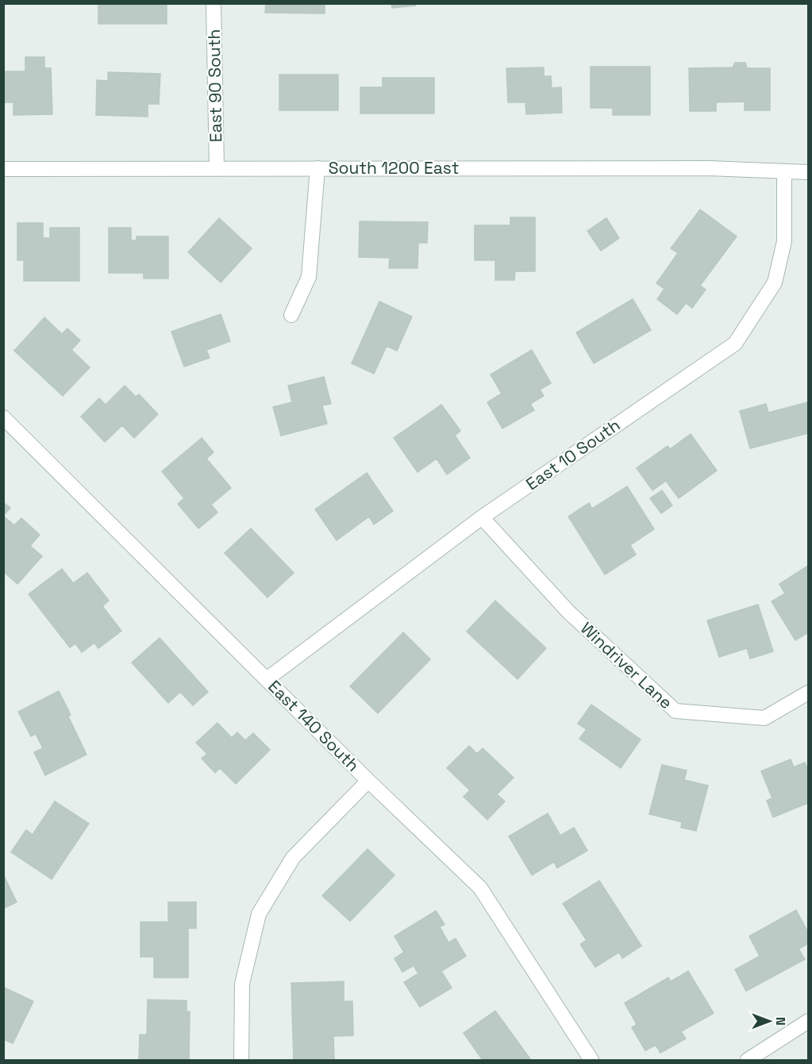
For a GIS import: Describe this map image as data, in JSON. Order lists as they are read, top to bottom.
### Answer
{
  "streets": {
    "street": [
      "East 90 South",
      "South 1200 East",
      "East 10 South",
      "Windriver Lane",
      "East 140 South"
    ]
  },
  "crossings": [
    ["East 90 South", "South 1200 East"],
    ["South 1200 East", "East 10 South"],
    ["East 10 South", "Windriver Lane"],
    ["East 10 South", "East 140 South"]
  ],
  "north": "right"
}
